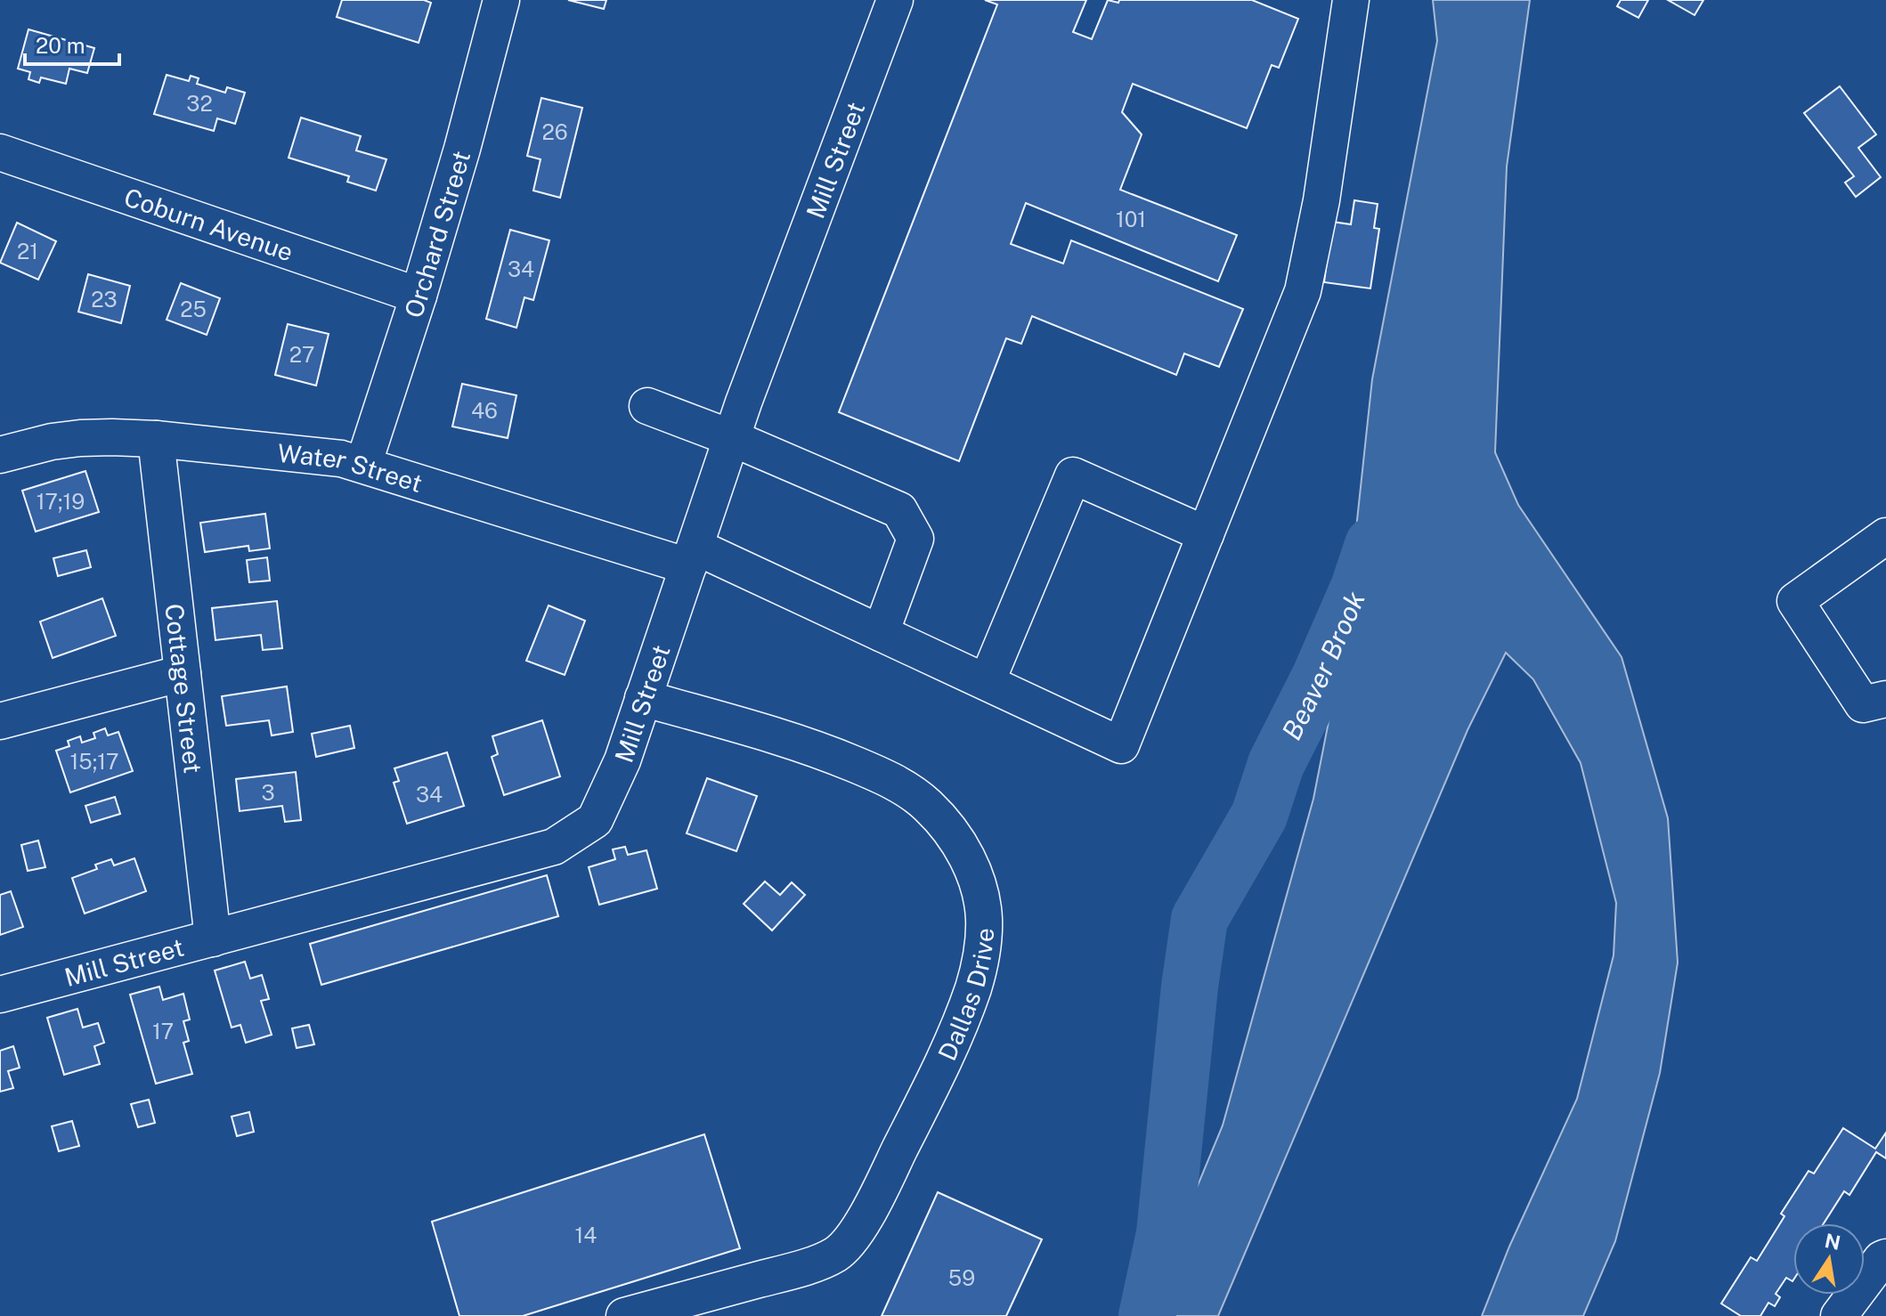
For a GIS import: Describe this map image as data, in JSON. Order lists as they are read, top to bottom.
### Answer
{
  "streets": {
    "street": [
      "Mill Street",
      "Coburn Avenue",
      "Orchard Street",
      "Water Street",
      "Cottage Street",
      "Dallas Drive"
    ]
  },
  "crossings": [
    ["Mill Street", "Water Street"],
    ["Mill Street", "Cottage Street"],
    ["Mill Street", "Dallas Drive"],
    ["Coburn Avenue", "Orchard Street"],
    ["Orchard Street", "Water Street"],
    ["Water Street", "Cottage Street"]
  ],
  "water": ["Beaver Brook"],
  "house_numbers": [
    "32",
    "26",
    "101",
    "21",
    "34",
    "23",
    "25",
    "27",
    "46",
    "17;19",
    "15;17",
    "3",
    "34",
    "17",
    "14",
    "59"
  ],
  "scale_bar": "20 m",
  "north": "top"
}
